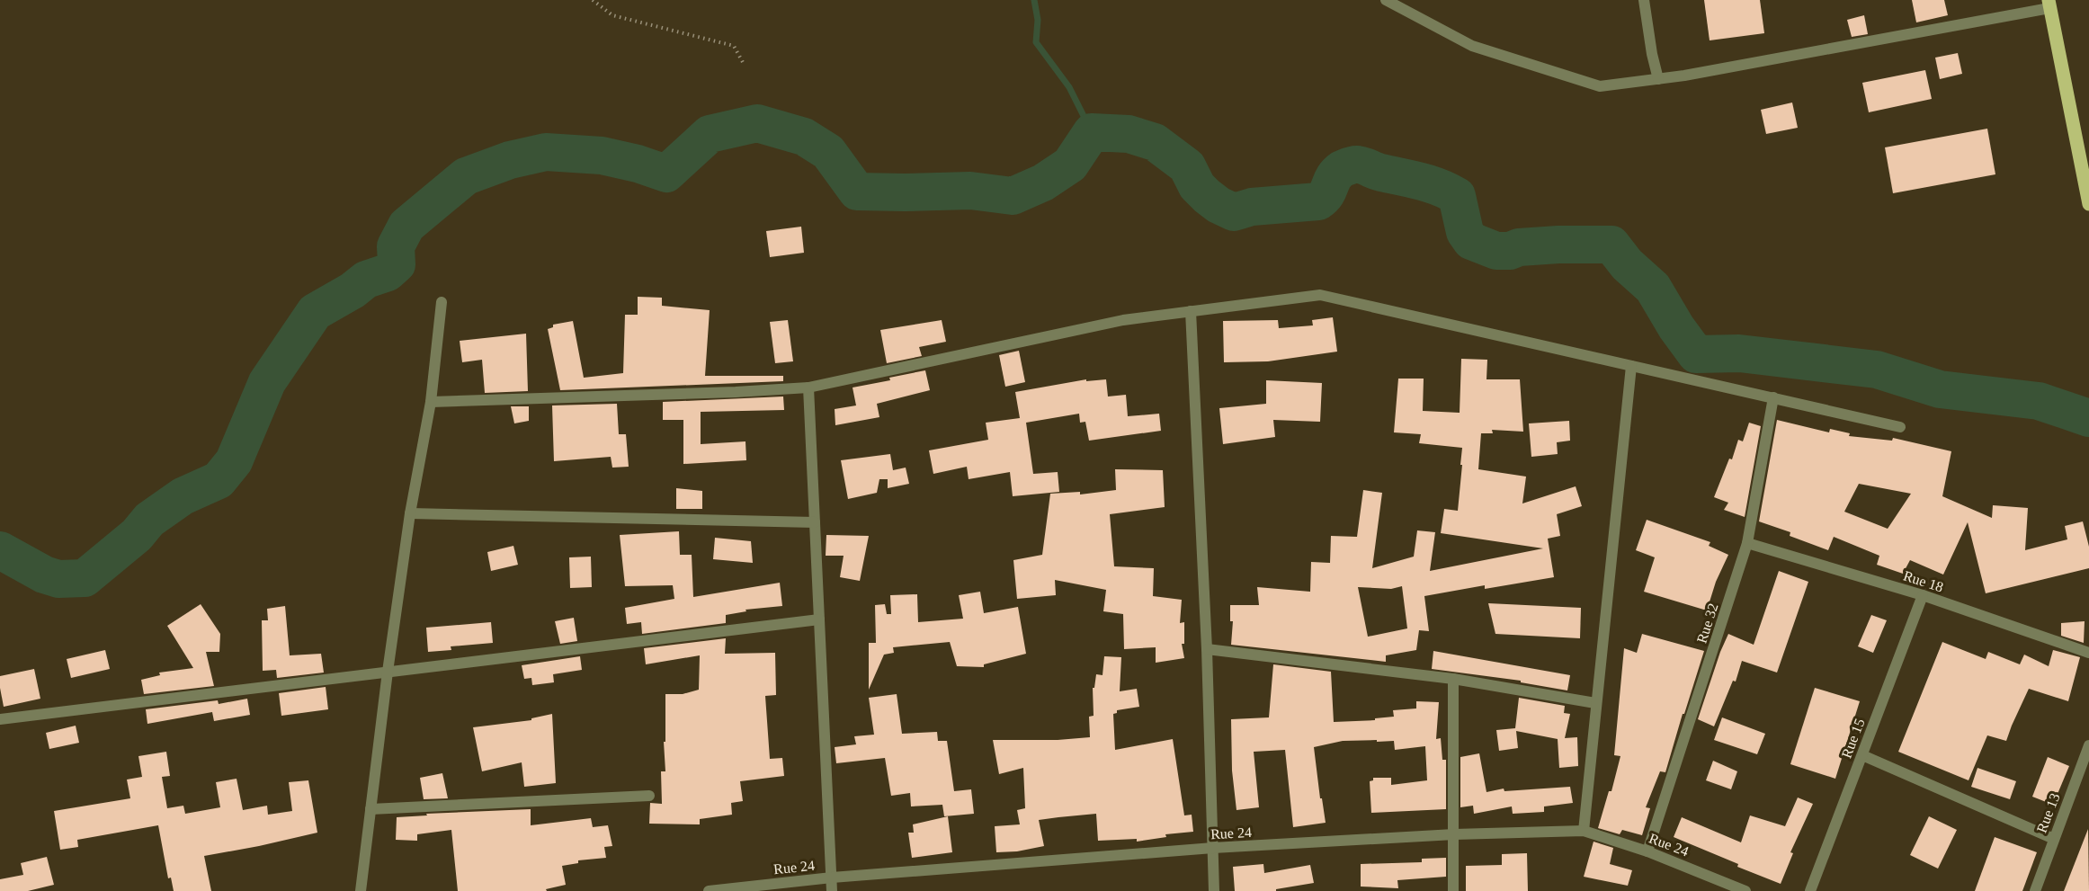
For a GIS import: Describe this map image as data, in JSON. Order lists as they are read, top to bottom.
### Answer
{
  "streets": {
    "street": [
      "Rue 18",
      "Rue 32",
      "Rue 15",
      "Rue 13",
      "Rue 24"
    ]
  },
  "crossings": [
    ["Rue 18", "Rue 32"],
    ["Rue 18", "Rue 15"],
    ["Rue 32", "Rue 24"]
  ]
}
